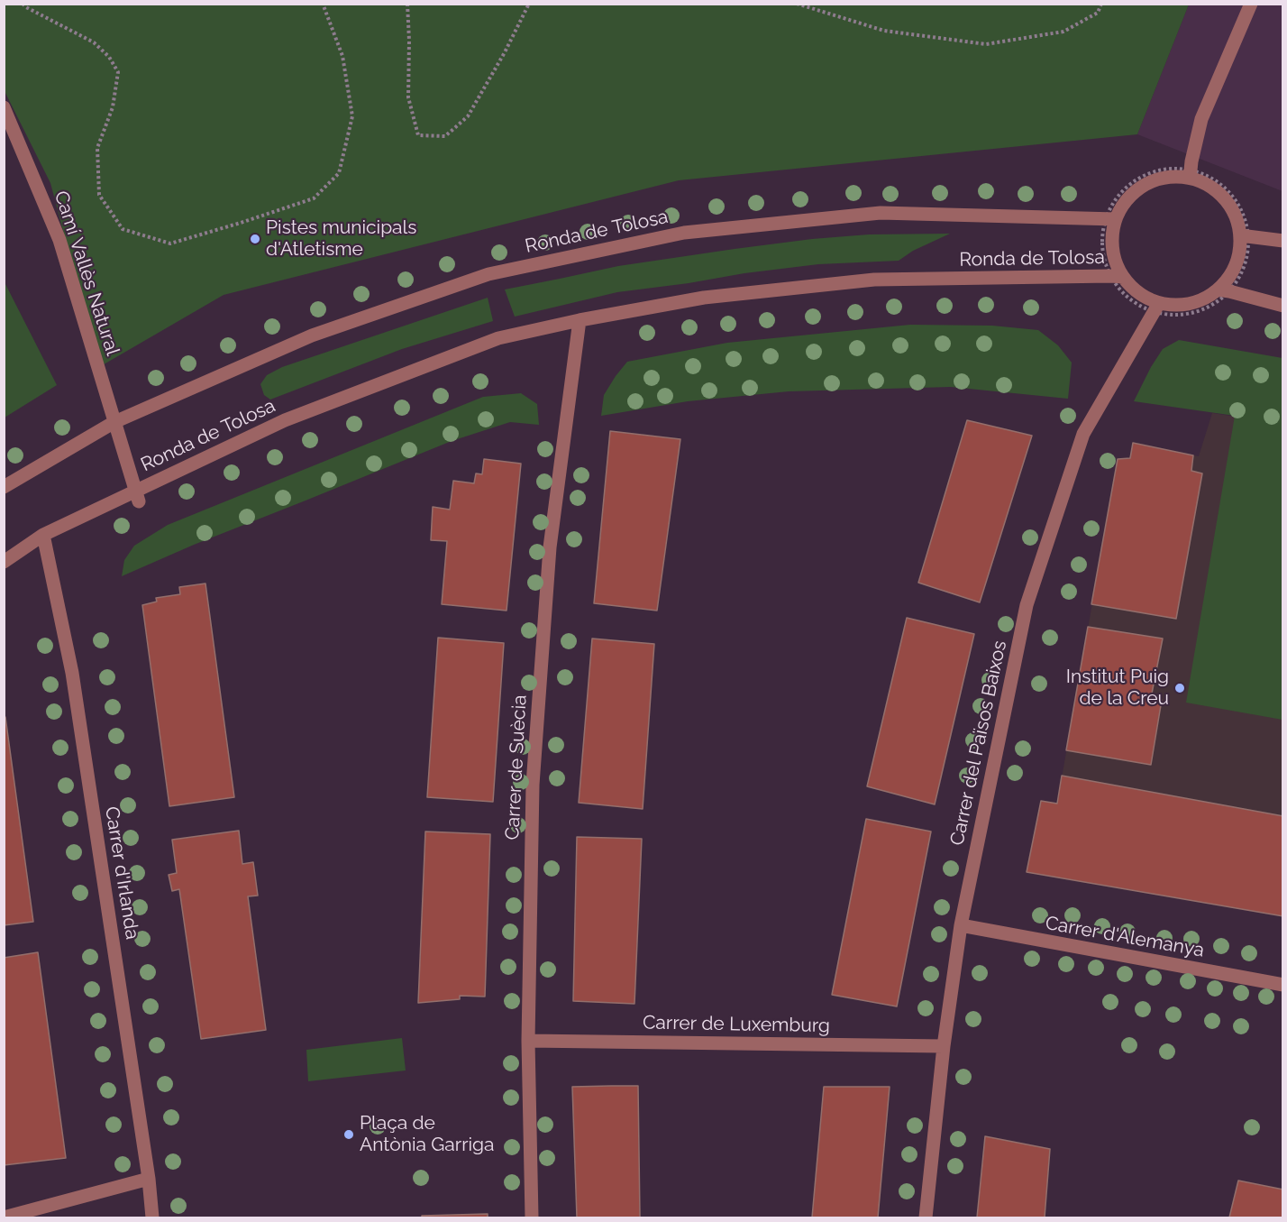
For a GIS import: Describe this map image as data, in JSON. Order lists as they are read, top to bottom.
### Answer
{
  "streets": {
    "street": [
      "Ronda de Tolosa",
      "Camí Vallès Natural",
      "Carrer del Països Baixos",
      "Carrer de Suècia",
      "Carrer d'Irlanda",
      "Carrer d'Alemanya",
      "Carrer de Luxemburg"
    ]
  },
  "crossings": [
    ["Ronda de Tolosa", "Camí Vallès Natural"],
    ["Ronda de Tolosa", "Carrer del Països Baixos"],
    ["Ronda de Tolosa", "Carrer de Suècia"],
    ["Ronda de Tolosa", "Carrer d'Irlanda"],
    ["Carrer del Països Baixos", "Carrer d'Alemanya"],
    ["Carrer del Països Baixos", "Carrer de Luxemburg"],
    ["Carrer de Suècia", "Carrer de Luxemburg"]
  ],
  "places": ["Pistes municipals d'Atletisme", "Institut Puig de la Creu", "Plaça de Antònia Garriga"]
}
